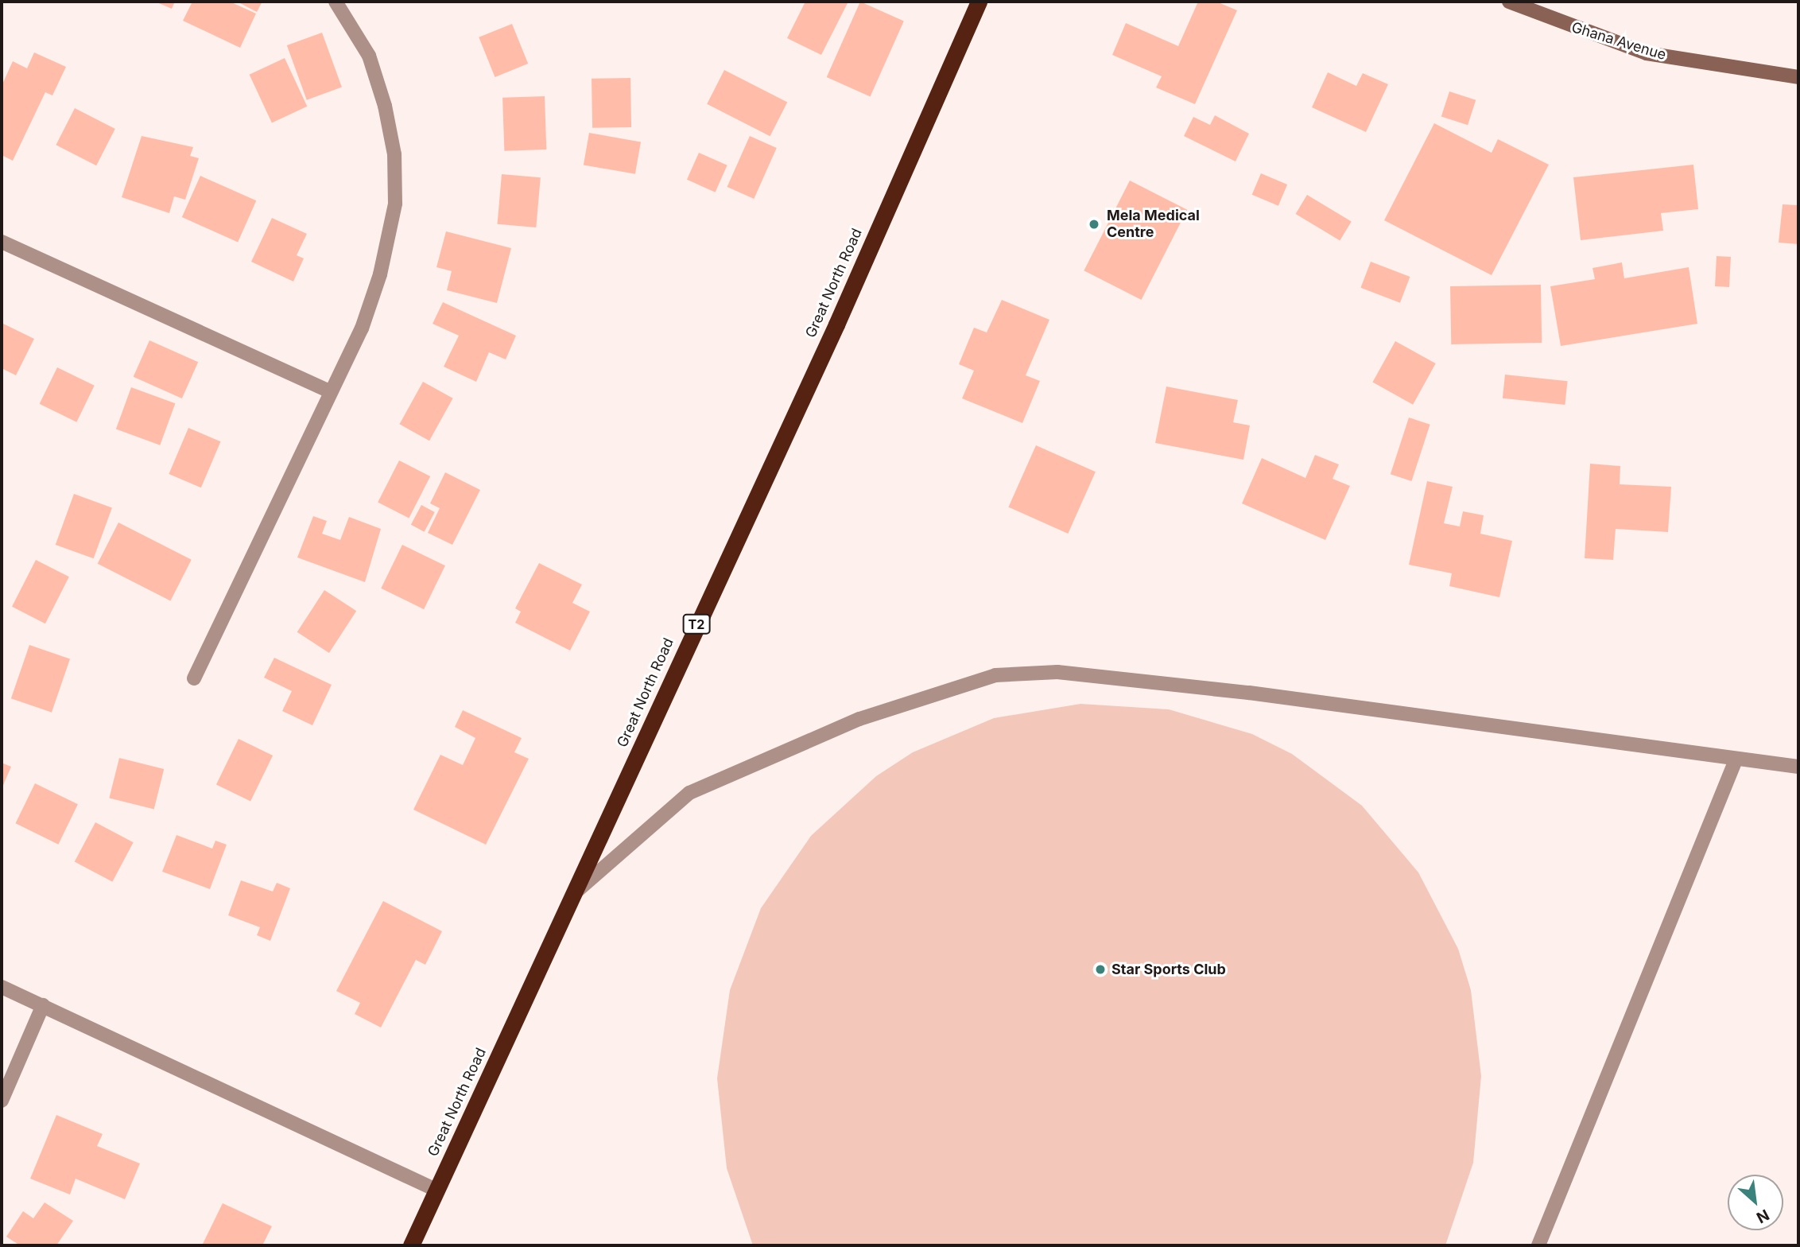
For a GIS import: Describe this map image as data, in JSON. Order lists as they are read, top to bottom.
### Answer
{
  "streets": {
    "highway": ["Great North Road", "T2"],
    "main road": ["Ghana Avenue"]
  },
  "places": ["Mela Medical Centre", "Star Sports Club"],
  "north": "bottom right"
}
